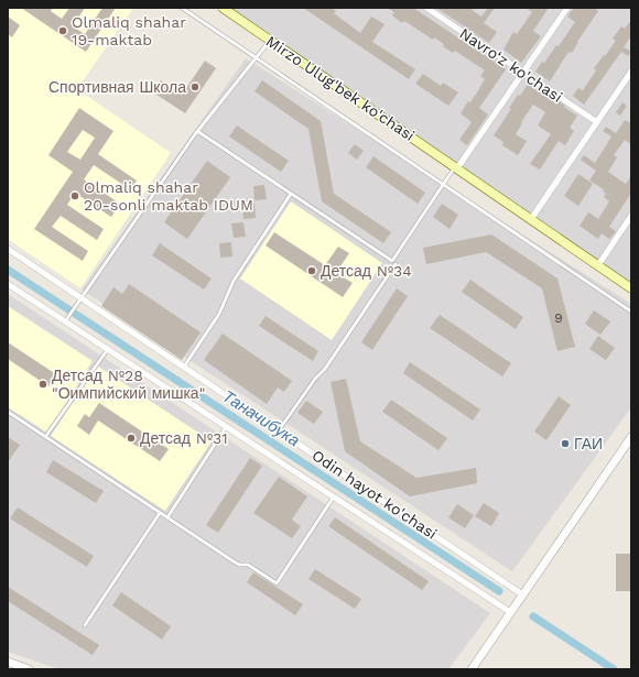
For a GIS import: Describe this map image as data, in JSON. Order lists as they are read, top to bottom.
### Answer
{
  "streets": {
    "main road": ["Mirzo Ulug'bek ko'chasi"],
    "street": ["Navro‘z ko'chasi", "Odin hayot ko'chasi"]
  },
  "water": ["Таначибука"],
  "places": [
    "Olmaliq shahar 19-maktab",
    "Спортивная Школа",
    "Olmaliq shahar 20-sonli maktab IDUM",
    "Детсад №34",
    "Детсад №28 \"Оимпийский мишка\"",
    "Детсад №31",
    "ГАИ"
  ],
  "house_numbers": ["9"]
}
